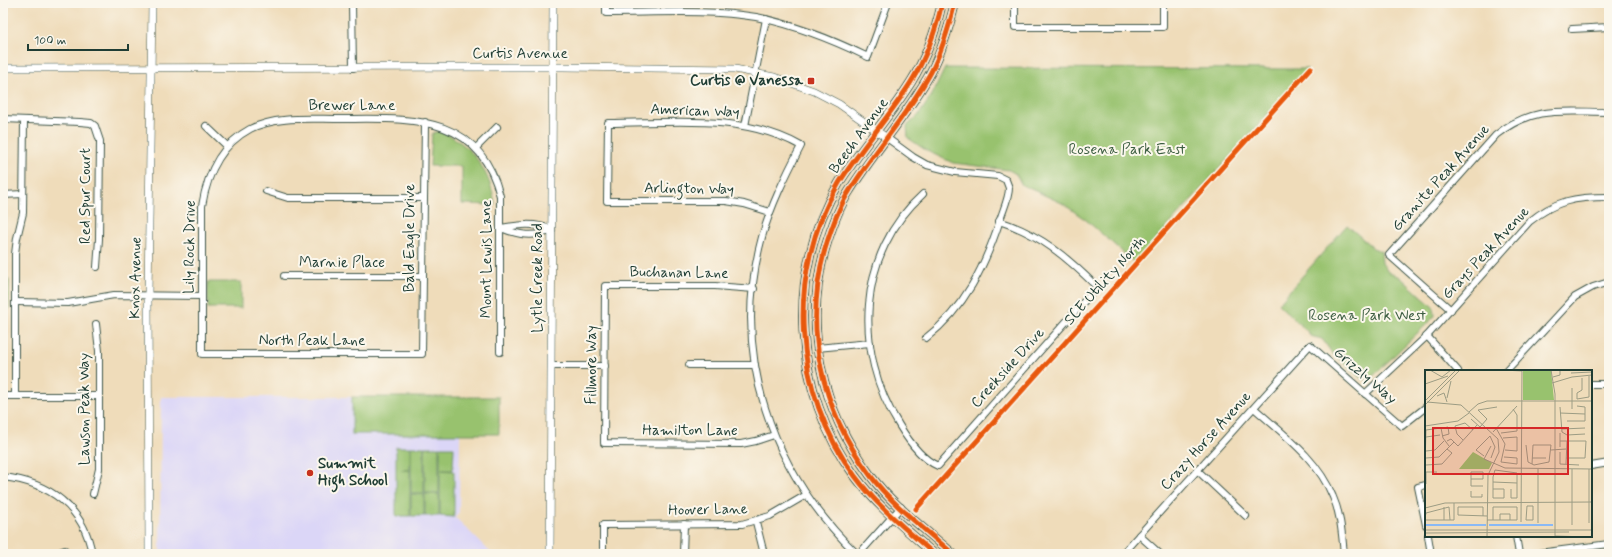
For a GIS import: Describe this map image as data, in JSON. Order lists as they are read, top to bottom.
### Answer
{
  "streets": {
    "main road": ["Beech Avenue"],
    "street": [
      "Curtis Avenue",
      "Brewer Lane",
      "American Way",
      "Granite Peak Avenue",
      "Arlington Way",
      "Red Spur Court",
      "Bald Eagle Drive",
      "Lily Rock Drive",
      "Grays Peak Avenue",
      "Mount Lewis Lane",
      "Marnie Place",
      "Buchanan Lane",
      "Knox Avenue",
      "Lytle Creek Road",
      "North Peak Lane",
      "Fillmore Way",
      "Creekside Drive",
      "Grizzly Way",
      "Lawson Peak Way",
      "Hamilton Lane",
      "Crazy Horse Avenue",
      "Hoover Lane"
    ],
    "cycle path": ["SCE Utility North"]
  },
  "crossings": [
    ["Curtis Avenue", "Beech Avenue"],
    ["Curtis Avenue", "Knox Avenue"],
    ["Curtis Avenue", "Lytle Creek Road"],
    ["Curtis Avenue", "Creekside Drive"],
    ["Brewer Lane", "Bald Eagle Drive"],
    ["Brewer Lane", "Lily Rock Drive"],
    ["Brewer Lane", "Mount Lewis Lane"],
    ["American Way", "Arlington Way"],
    ["Granite Peak Avenue", "Grays Peak Avenue"],
    ["Bald Eagle Drive", "Marnie Place"],
    ["Bald Eagle Drive", "North Peak Lane"],
    ["Lily Rock Drive", "North Peak Lane"],
    ["Grays Peak Avenue", "Grizzly Way"],
    ["Buchanan Lane", "Fillmore Way"],
    ["Fillmore Way", "Hamilton Lane"],
    ["Grizzly Way", "Crazy Horse Avenue"]
  ],
  "parks": ["Rosena Park East", "Rosena Park West"],
  "places": {
    "transit": ["Curtis @ Vanessa"],
    "other": ["Summit High School"]
  },
  "scale_bar": "100 m"
}
